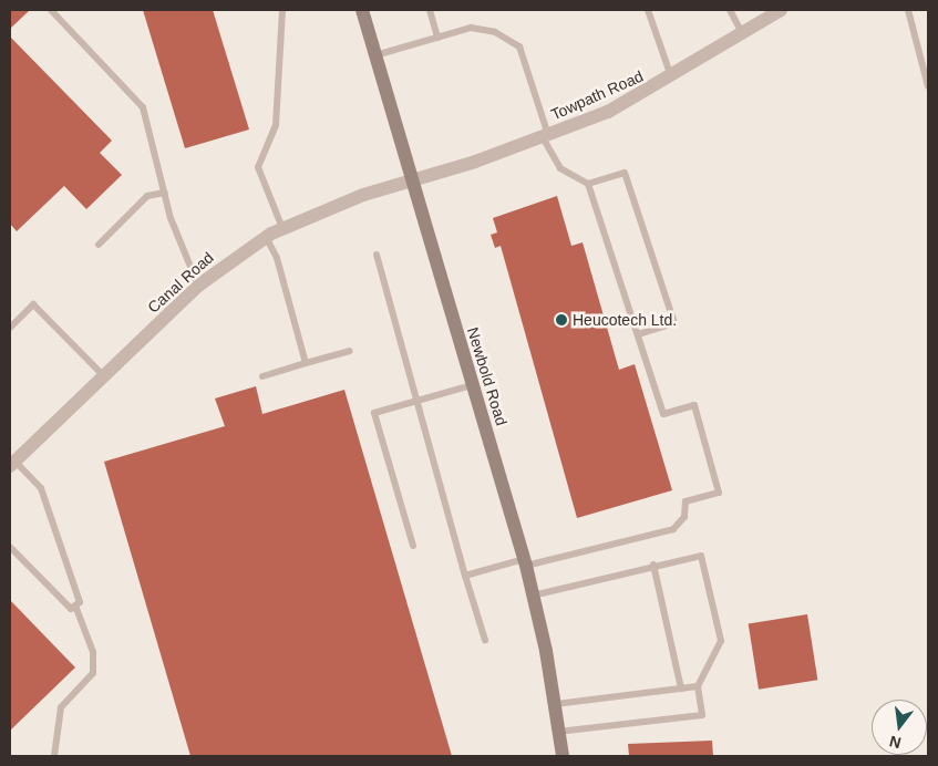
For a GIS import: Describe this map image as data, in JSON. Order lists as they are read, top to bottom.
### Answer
{
  "streets": {
    "main road": ["Newbold Road"],
    "street": ["Towpath Road", "Canal Road"]
  },
  "crossings": [
    ["Towpath Road", "Canal Road"],
    ["Towpath Road", "Newbold Road"],
    ["Canal Road", "Newbold Road"]
  ],
  "places": ["Heucotech Ltd."],
  "north": "bottom"
}
